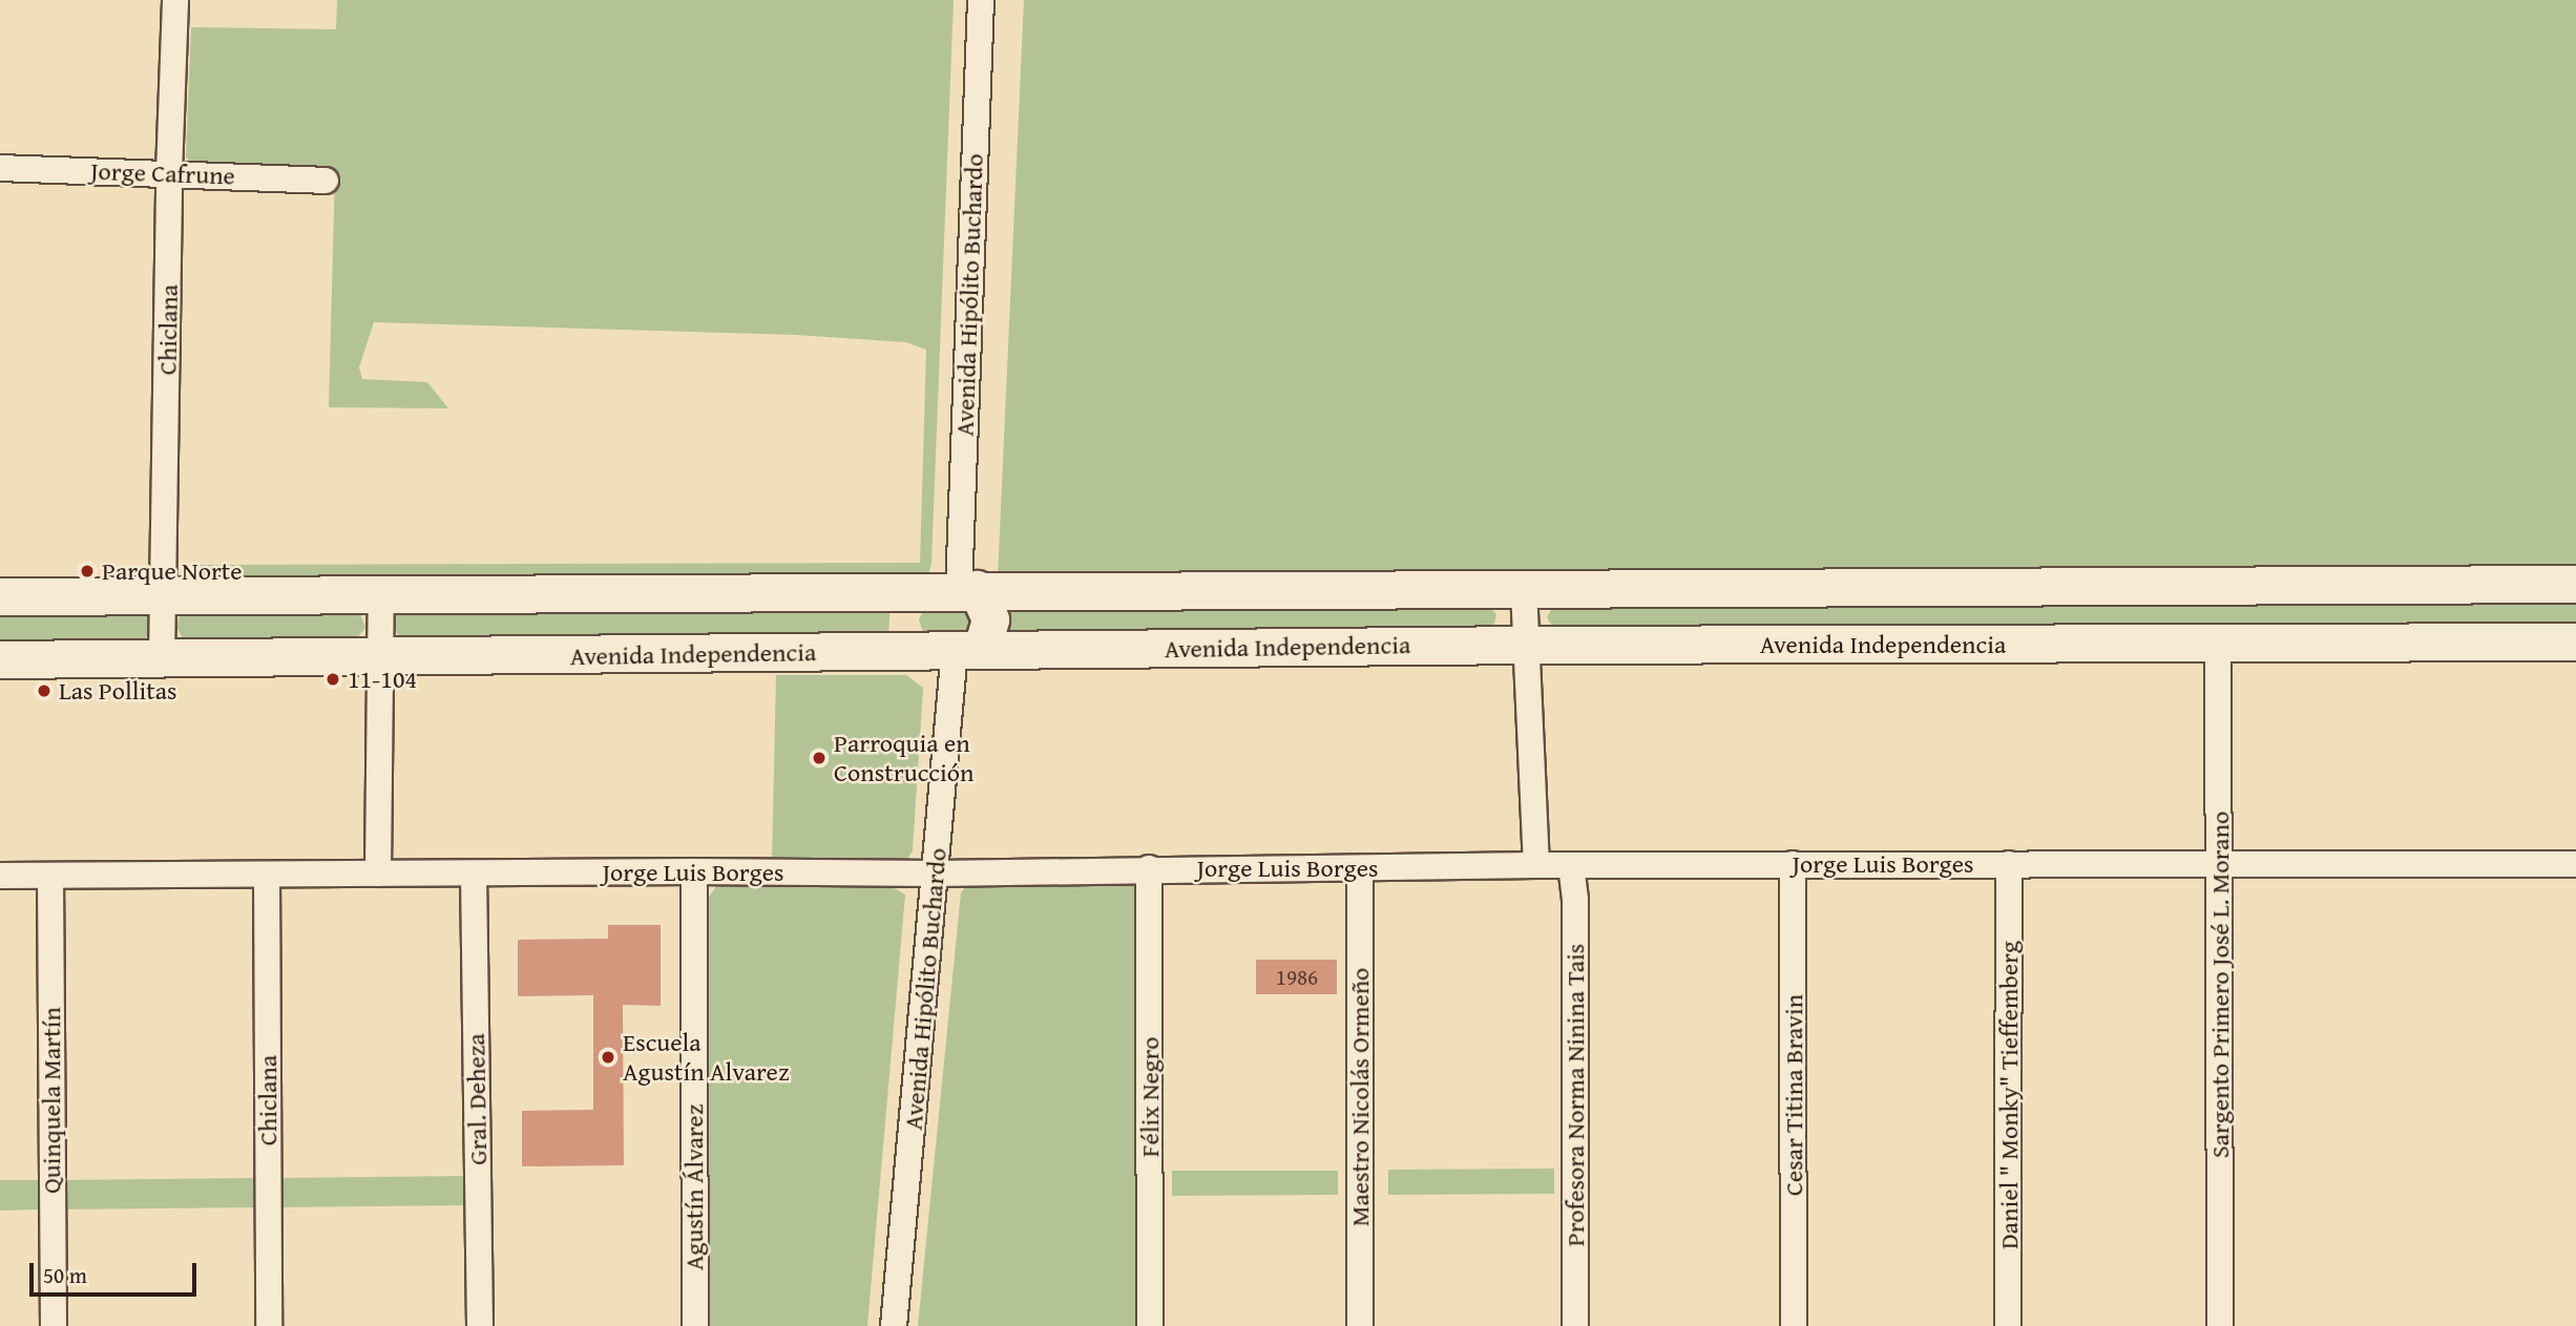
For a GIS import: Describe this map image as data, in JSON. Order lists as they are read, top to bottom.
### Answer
{
  "streets": {
    "main road": ["Avenida Independencia"],
    "street": [
      "Jorge Cafrune",
      "Avenida Hipólito Buchardo",
      "Chiclana",
      "Jorge Luis Borges",
      "Sargento Primero José L. Morano",
      "Profesora Norma Ninina Tais",
      "Cesar Titina Bravin",
      "Daniel \" Monky\" Tieffemberg",
      "Félix Negro",
      "Maestro Nicolás Ormeño",
      "Gral. Deheza",
      "Quinquela Martín",
      "Agustín Álvarez"
    ]
  },
  "crossings": [
    ["Jorge Cafrune", "Chiclana"],
    ["Avenida Hipólito Buchardo", "Avenida Independencia"],
    ["Avenida Hipólito Buchardo", "Jorge Luis Borges"],
    ["Chiclana", "Avenida Independencia"],
    ["Chiclana", "Jorge Luis Borges"],
    ["Avenida Independencia", "Sargento Primero José L. Morano"],
    ["Jorge Luis Borges", "Sargento Primero José L. Morano"],
    ["Jorge Luis Borges", "Profesora Norma Ninina Tais"],
    ["Jorge Luis Borges", "Cesar Titina Bravin"],
    ["Jorge Luis Borges", "Daniel \" Monky\" Tieffemberg"],
    ["Jorge Luis Borges", "Félix Negro"],
    ["Jorge Luis Borges", "Maestro Nicolás Ormeño"],
    ["Jorge Luis Borges", "Gral. Deheza"],
    ["Jorge Luis Borges", "Quinquela Martín"],
    ["Jorge Luis Borges", "Agustín Álvarez"]
  ],
  "places": [
    "Parque Norte",
    "11-104",
    "Las Pollitas",
    "Parroquia en Construcción",
    "Escuela Agustín Alvarez"
  ],
  "house_numbers": ["1986"],
  "scale_bar": "50 m"
}
